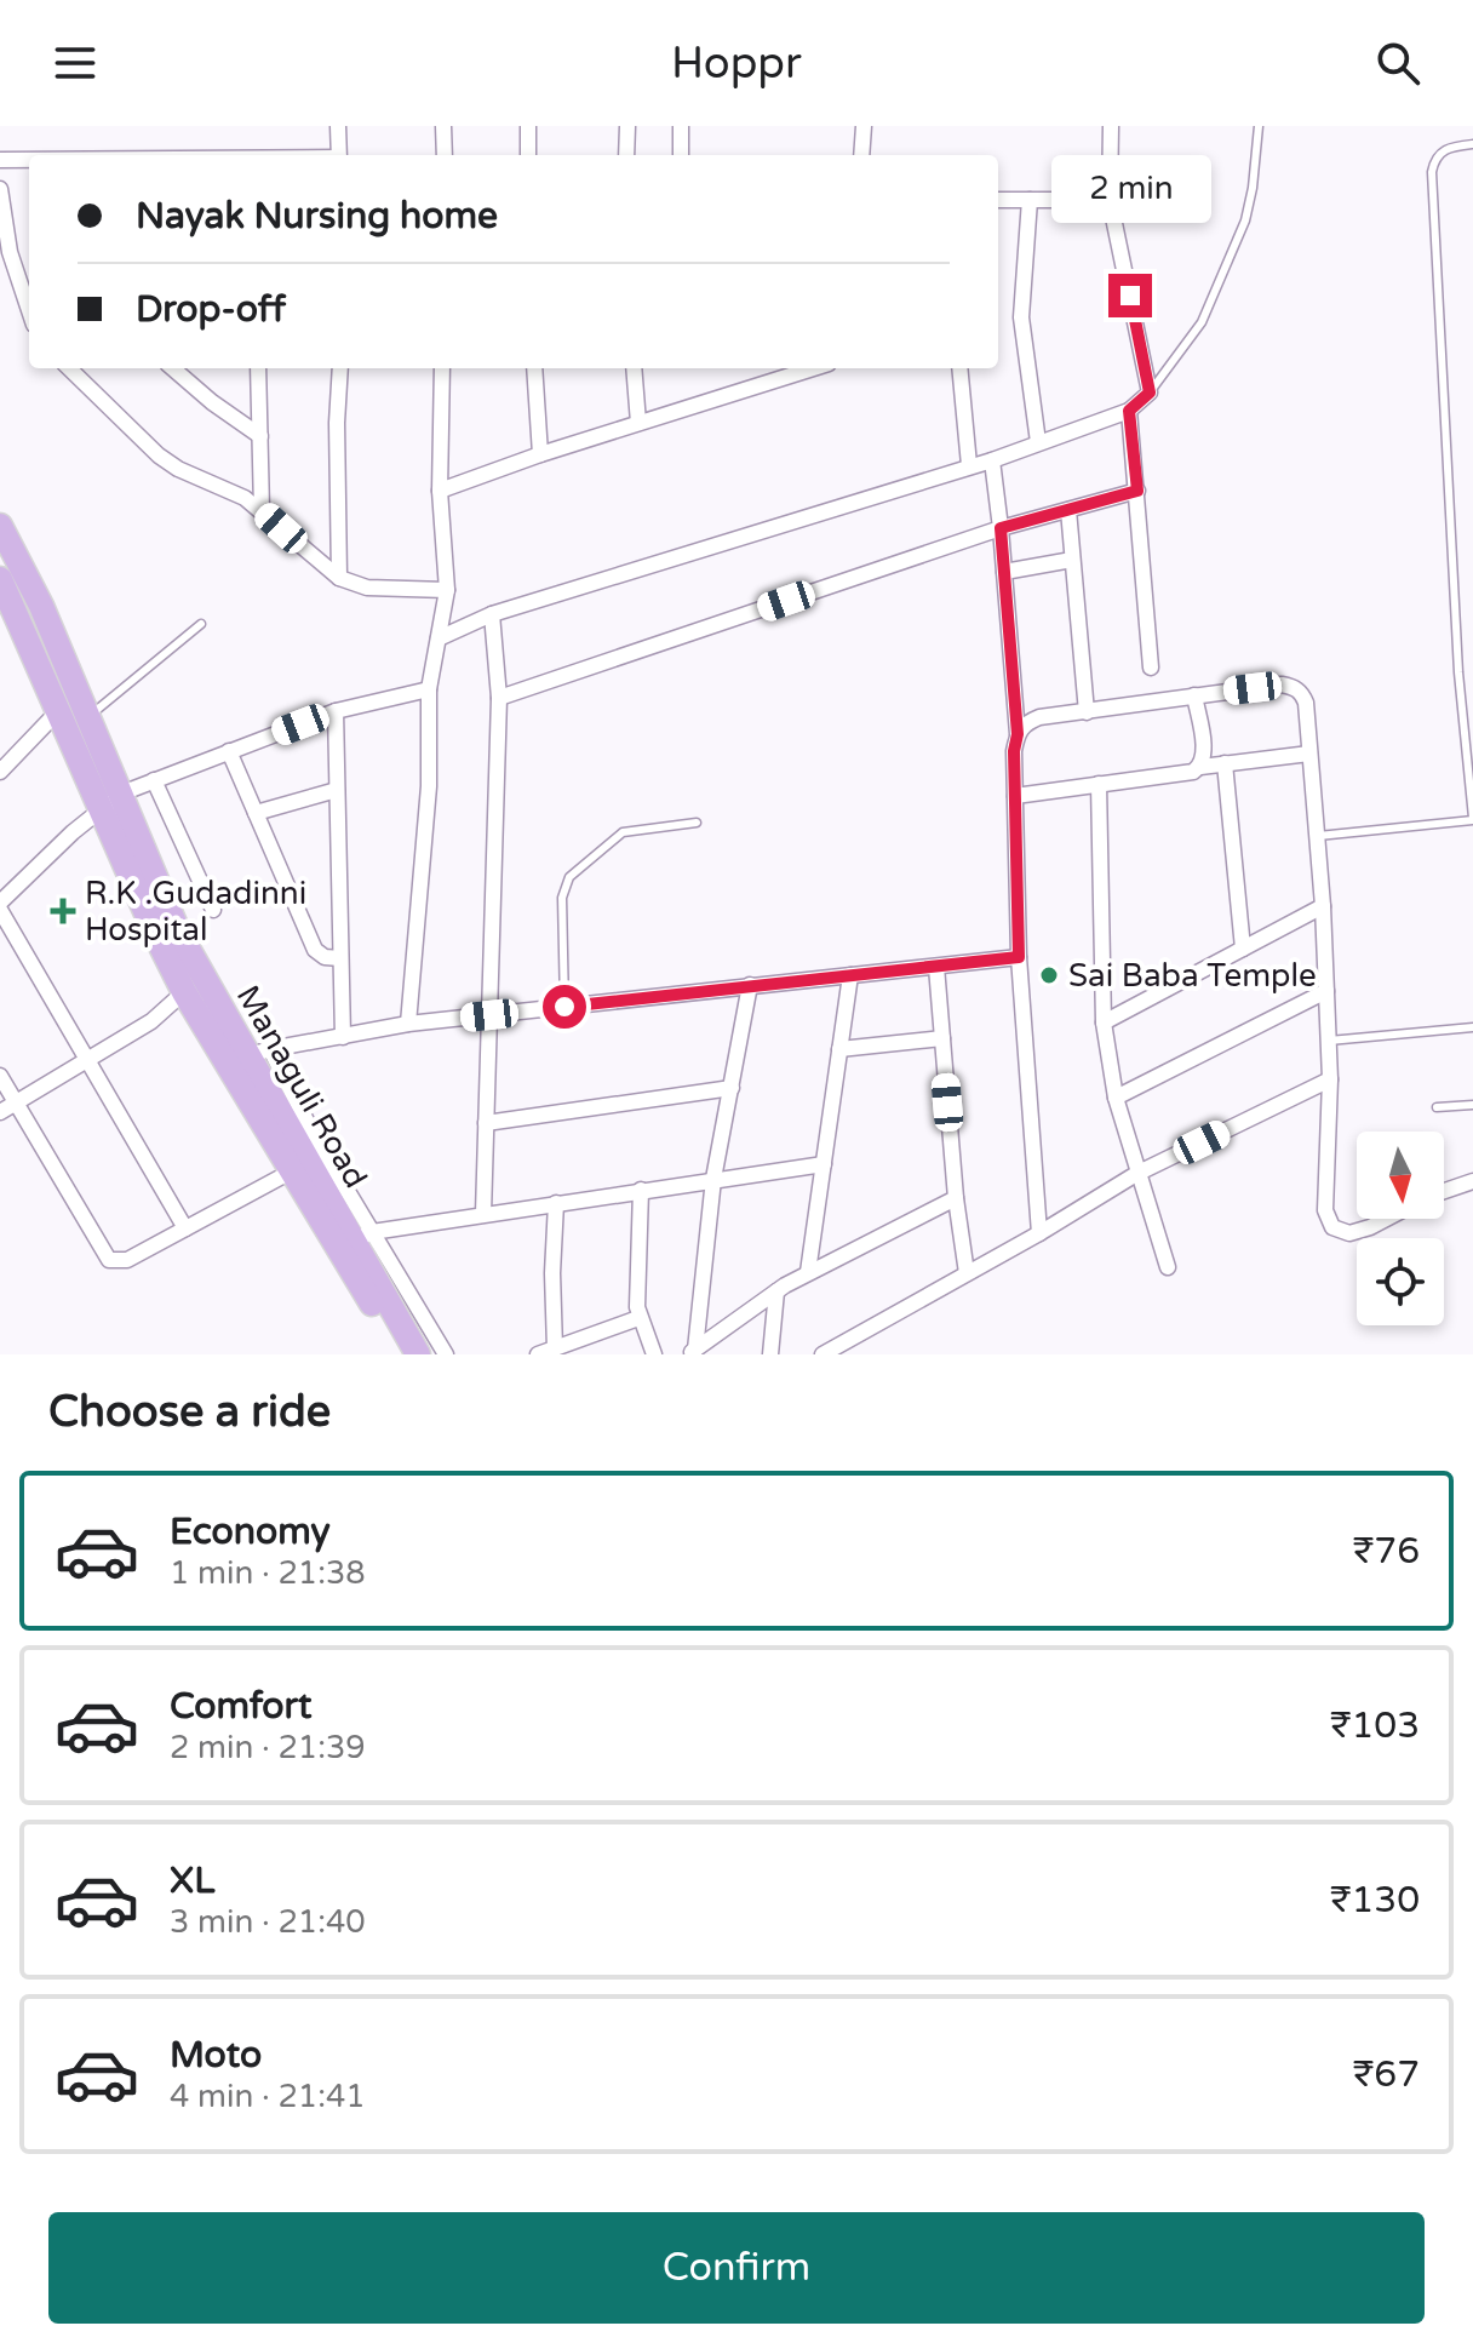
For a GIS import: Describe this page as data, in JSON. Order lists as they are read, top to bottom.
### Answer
{
  "streets": {
    "main road": ["Managuli Road"]
  },
  "places": {
    "health": ["R.K .Gudadinni Hospital"],
    "other": ["Sai Baba Temple"]
  },
  "north": "bottom",
  "page": {
    "header": "Hoppr",
    "bubble": "2 min",
    "banner": ["Nayak Nursing home", "Drop-off"],
    "heading": "Choose a ride",
    "list": [
      {
        "name": "Economy",
        "note": "1 min · 21:38",
        "value": "₹76"
      },
      {
        "name": "Comfort",
        "note": "2 min · 21:39",
        "value": "₹103"
      },
      {
        "name": "XL",
        "note": "3 min · 21:40",
        "value": "₹130"
      },
      {
        "name": "Moto",
        "note": "4 min · 21:41",
        "value": "₹67"
      }
    ],
    "buttons": "Confirm"
  }
}
